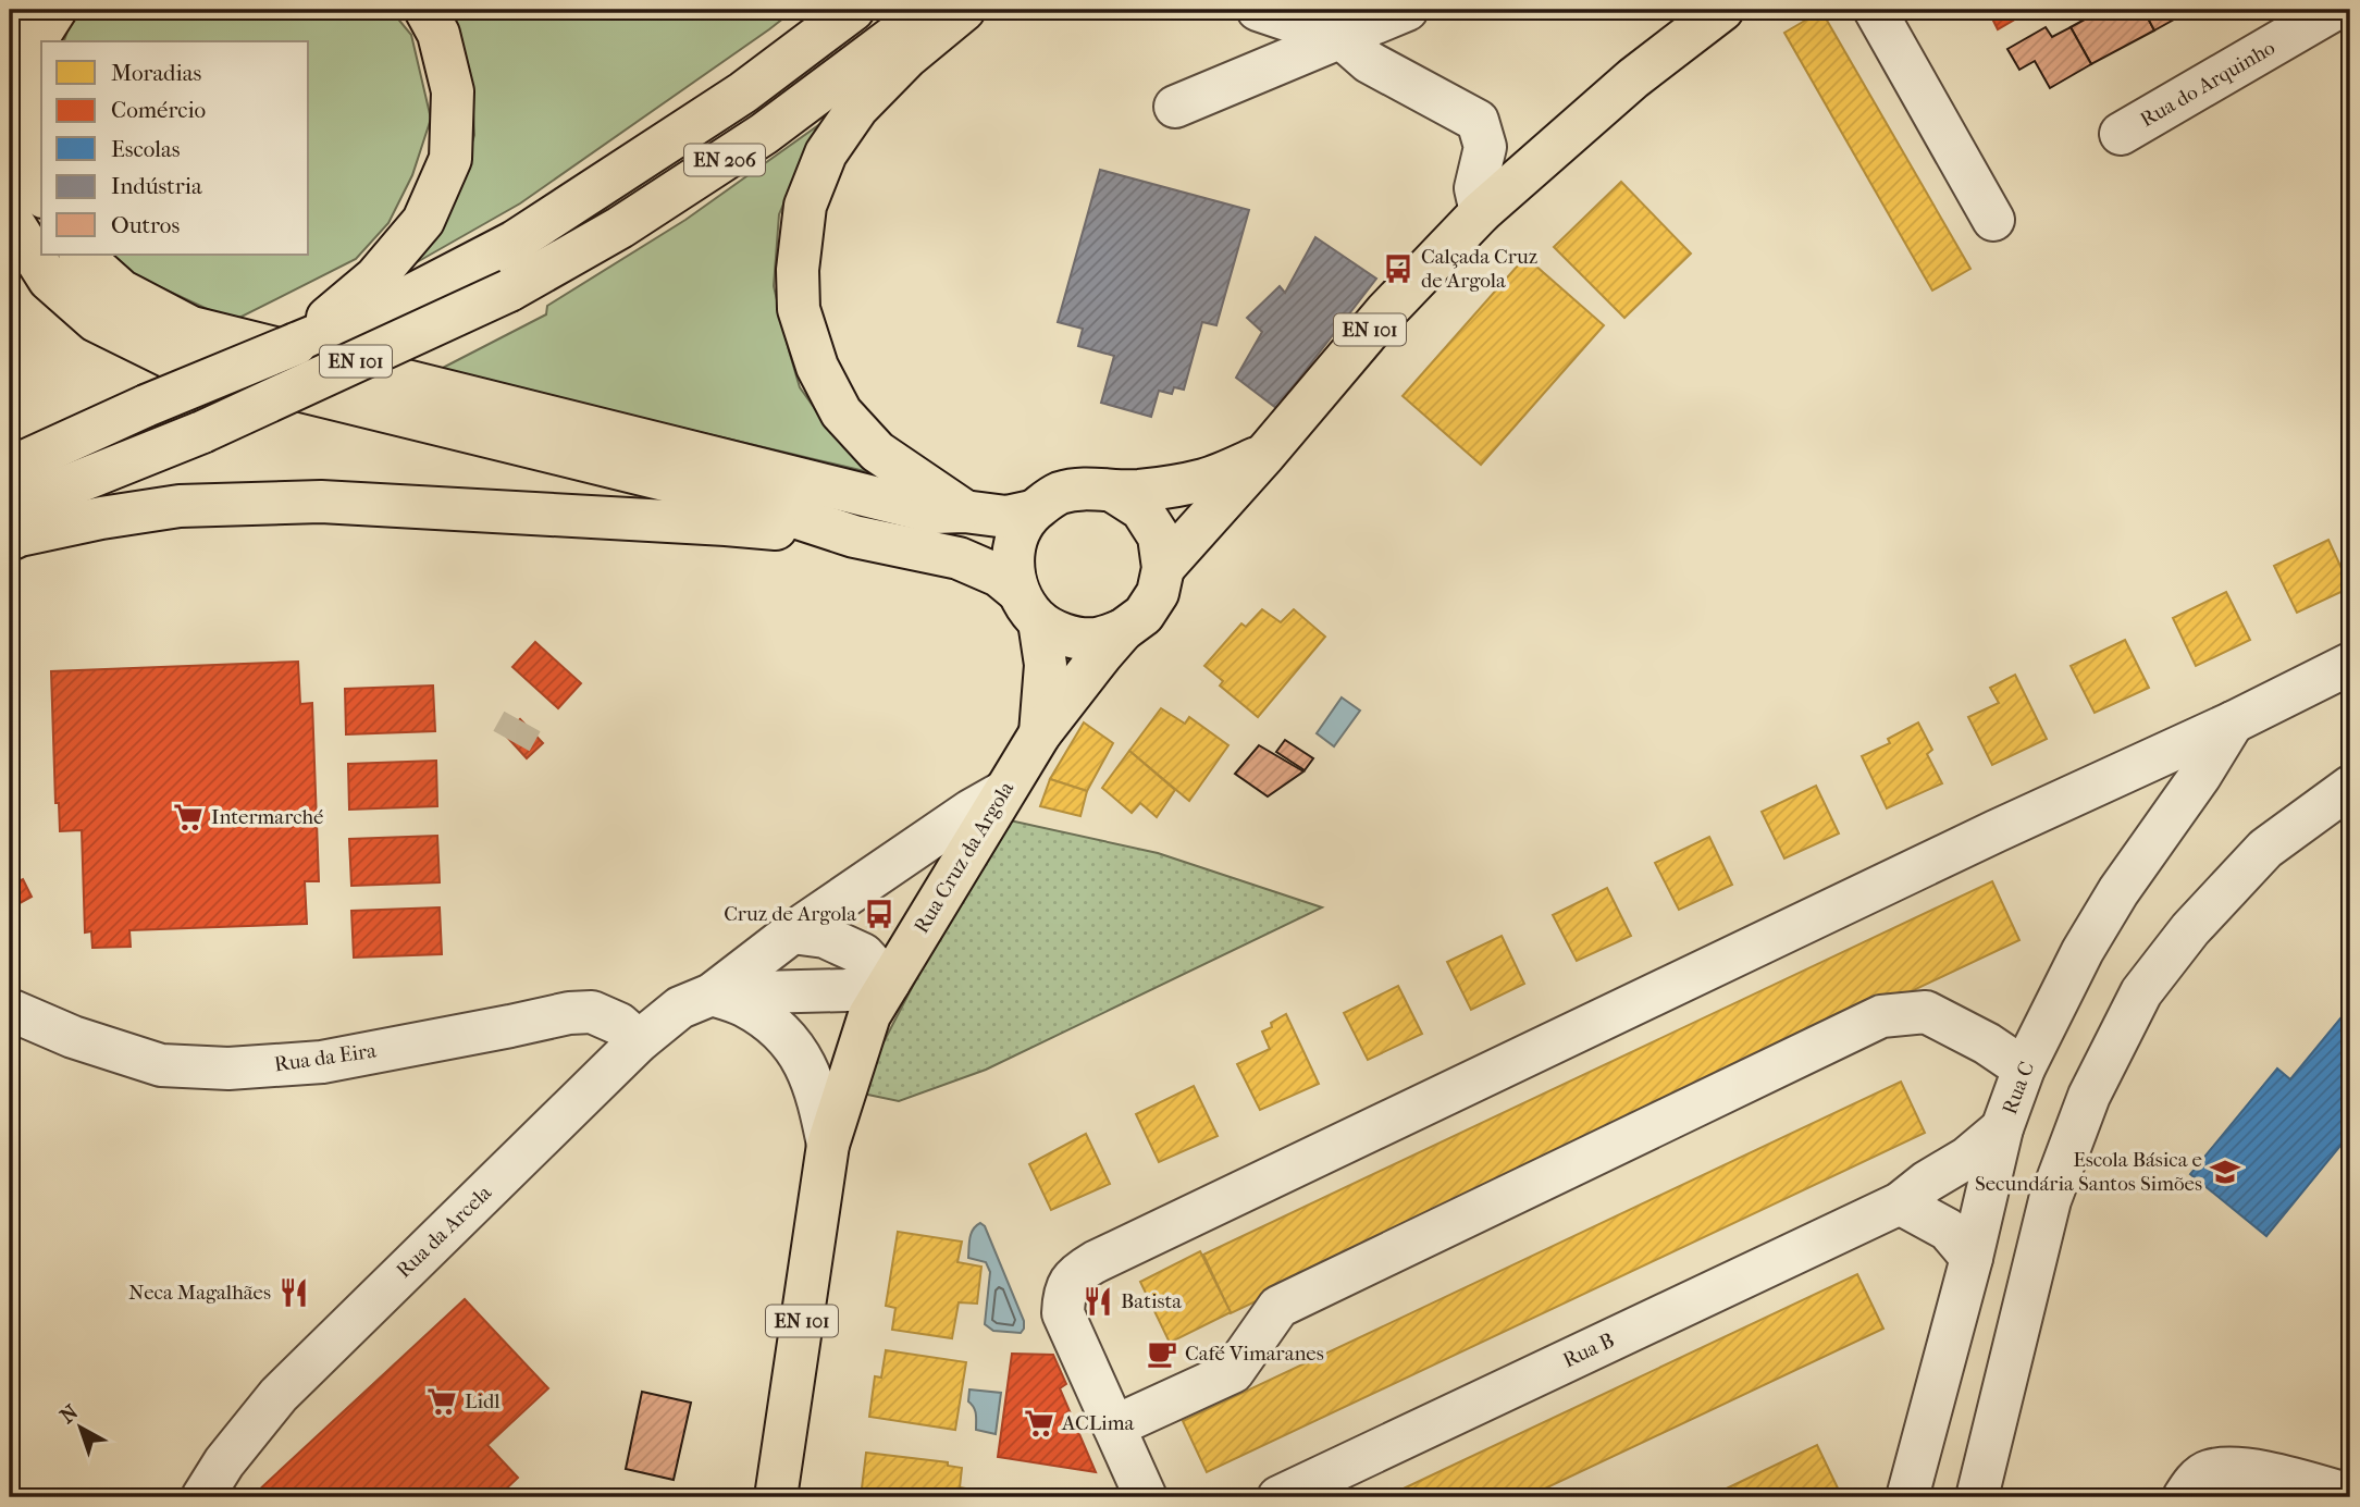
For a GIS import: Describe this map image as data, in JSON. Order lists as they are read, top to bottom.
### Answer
{
  "streets": {
    "main road": ["EN 206", "EN 101", "Rua Cruz da Argola"],
    "street": [
      "Rua do Arquinho",
      "Rua da Eira",
      "Rua C",
      "Rua da Arcela",
      "Rua B"
    ]
  },
  "crossings": [
    ["EN 206", "EN 101"],
    ["EN 101", "Rua Cruz da Argola"],
    ["Rua da Eira", "Rua da Arcela"],
    ["Rua C", "Rua B"]
  ],
  "places": {
    "bus stop": ["Calçada Cruz de Argola", "Cruz de Argola"],
    "supermarket": ["Intermarché", "Lidl", "ACLima"],
    "school or university": ["Escola Básica e Secundária Santos Simões"],
    "restaurant": ["Neca Magalhães", "Batista"],
    "cafe": ["Café Vimaranes"]
  },
  "legend": [
    "Moradias",
    "Comércio",
    "Escolas",
    "Indústria",
    "Outros"
  ],
  "north": "top left"
}
